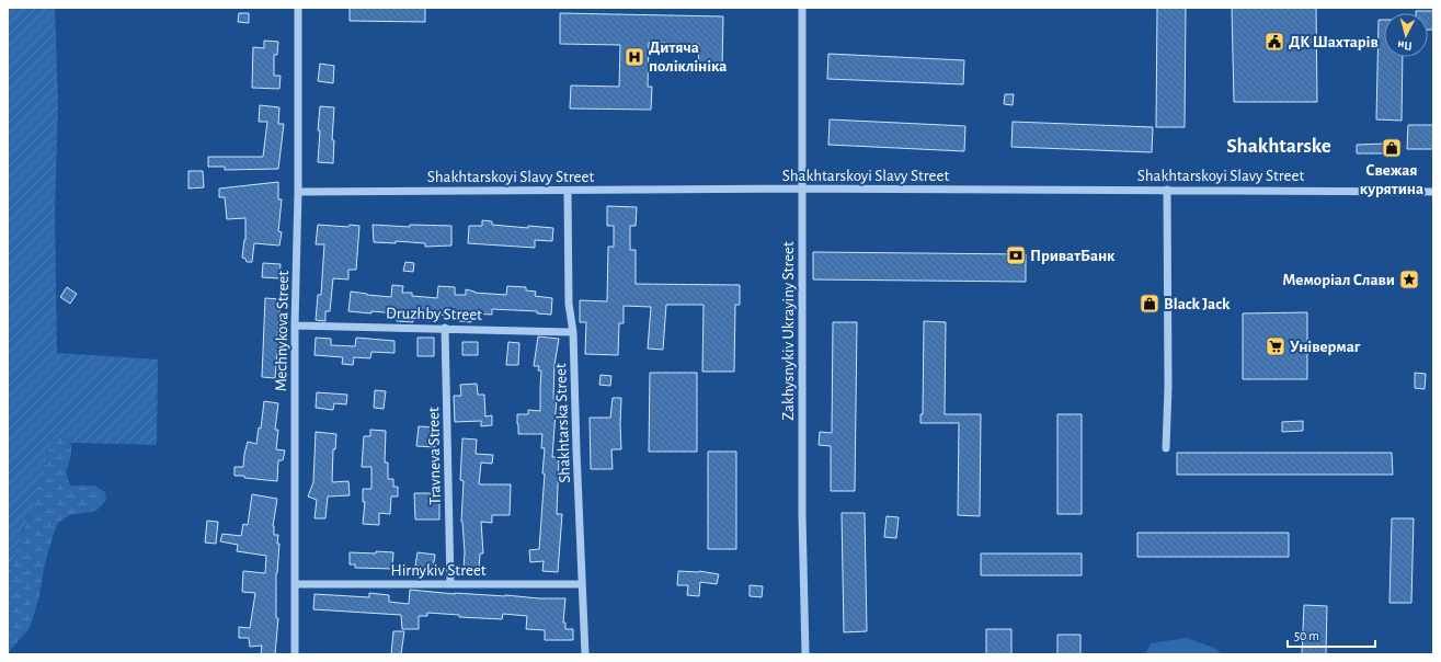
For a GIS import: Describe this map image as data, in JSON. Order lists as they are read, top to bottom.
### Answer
{
  "streets": {
    "street": [
      "Shakhtarskoyi Slavy Street",
      "Druzhby Street",
      "Mechnykova Street",
      "Zakhysnykiv Ukrayiny Street",
      "Shakhtarska Street",
      "Travneva Street",
      "Hirnykiv Street"
    ]
  },
  "crossings": [
    ["Shakhtarskoyi Slavy Street", "Mechnykova Street"],
    ["Shakhtarskoyi Slavy Street", "Zakhysnykiv Ukrayiny Street"],
    ["Shakhtarskoyi Slavy Street", "Shakhtarska Street"],
    ["Druzhby Street", "Mechnykova Street"],
    ["Druzhby Street", "Shakhtarska Street"],
    ["Druzhby Street", "Travneva Street"],
    ["Mechnykova Street", "Hirnykiv Street"],
    ["Shakhtarska Street", "Hirnykiv Street"],
    ["Travneva Street", "Hirnykiv Street"]
  ],
  "districts": ["Shakhtarske"],
  "places": {
    "public building": ["ДК Шахтарів"],
    "hospital": ["Дитяча поліклініка"],
    "shop": ["Свежая курятина", "Black Jack"],
    "bank": ["ПриватБанк"],
    "place": ["Меморіал Слави"],
    "supermarket": ["Універмаг"]
  },
  "scale_bar": "50 m",
  "north": "bottom"
}
